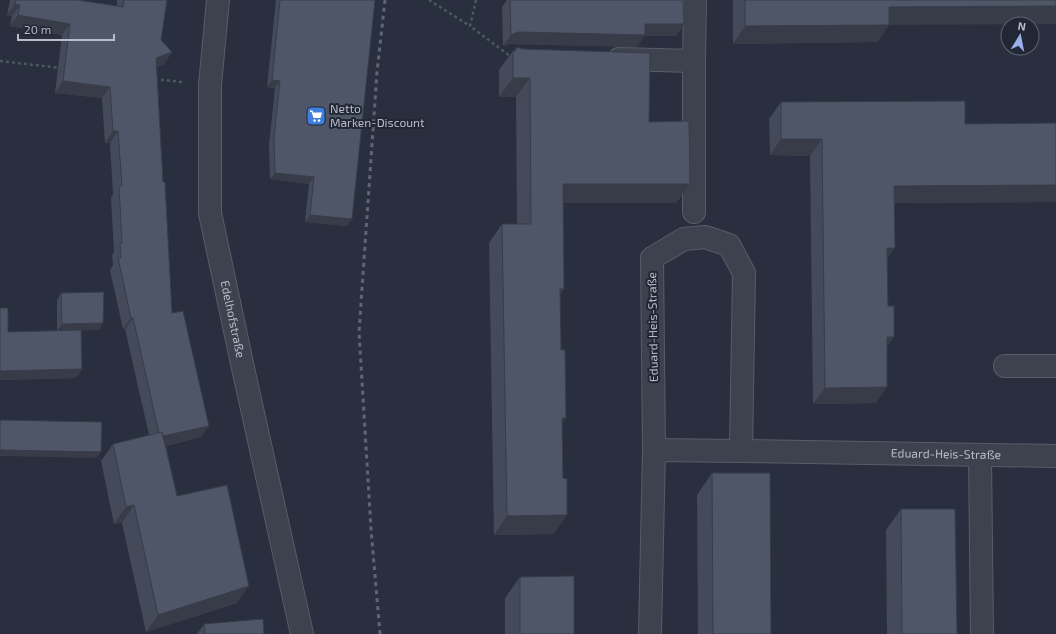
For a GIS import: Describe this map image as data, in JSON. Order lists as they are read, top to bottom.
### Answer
{
  "streets": {
    "street": ["Edelhofstraße", "Eduard-Heis-Straße"]
  },
  "places": {
    "supermarket": ["Netto Marken-Discount"]
  },
  "scale_bar": "20 m",
  "north": "top"
}
